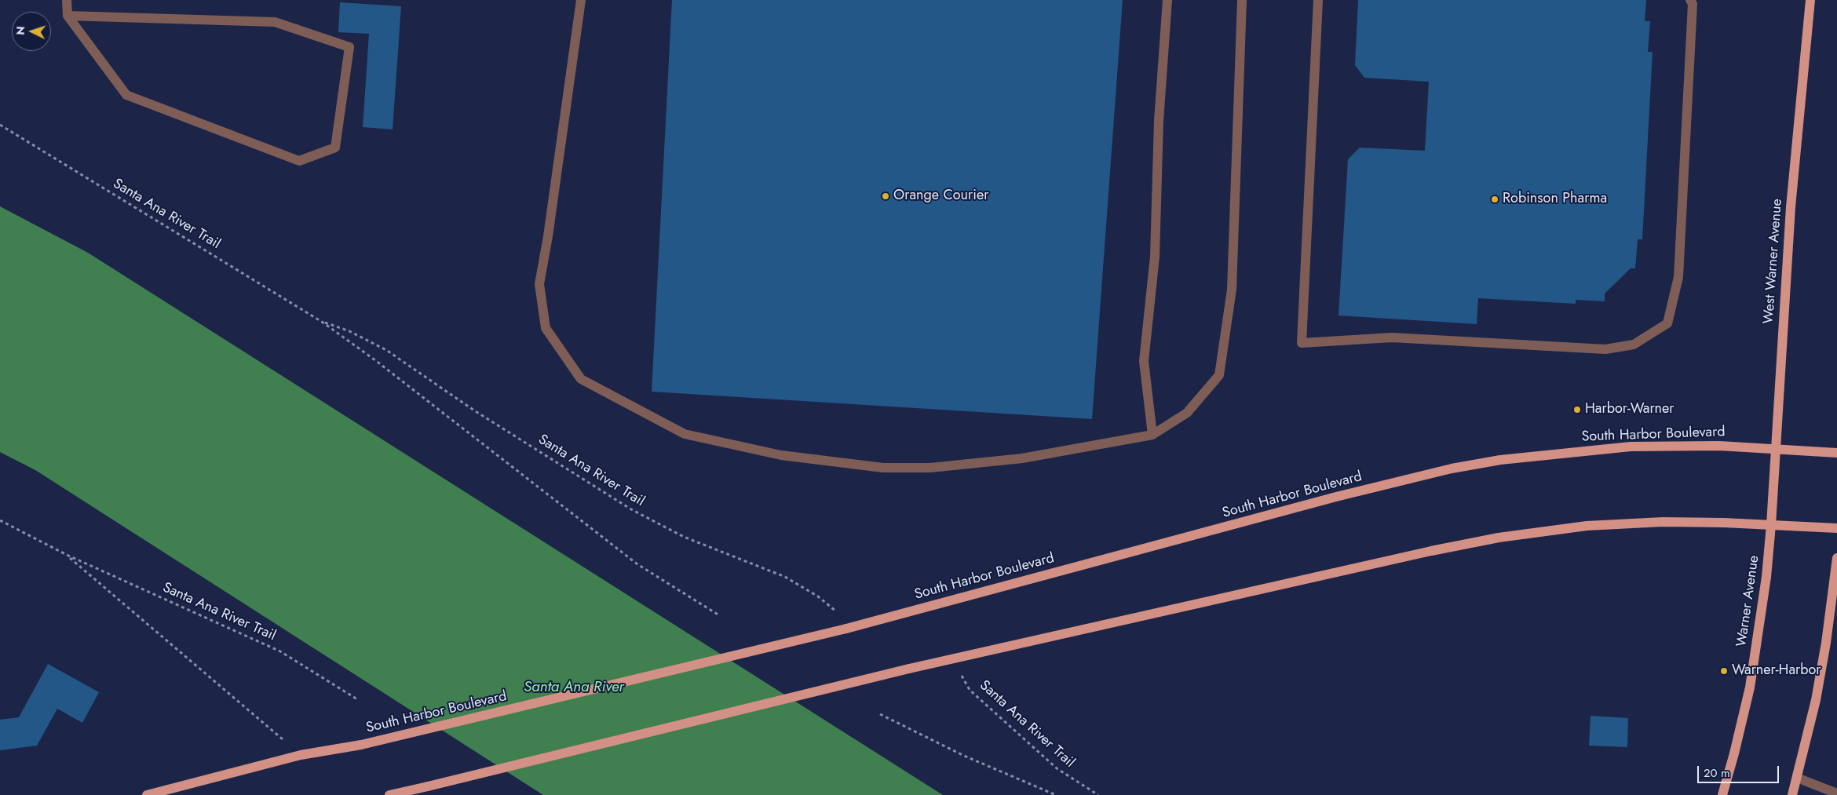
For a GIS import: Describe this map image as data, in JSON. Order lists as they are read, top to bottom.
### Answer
{
  "streets": {
    "main road": ["West Warner Avenue", "South Harbor Boulevard", "Warner Avenue"],
    "path": ["Santa Ana River Trail"]
  },
  "crossings": [
    ["Santa Ana River Trail", "South Harbor Boulevard"],
    ["West Warner Avenue", "South Harbor Boulevard"],
    ["West Warner Avenue", "Warner Avenue"]
  ],
  "water": ["Santa Ana River"],
  "places": [
    "Orange Courier",
    "Robinson Pharma",
    "Harbor-Warner",
    "Warner-Harbor"
  ],
  "scale_bar": "20 m",
  "north": "left"
}
